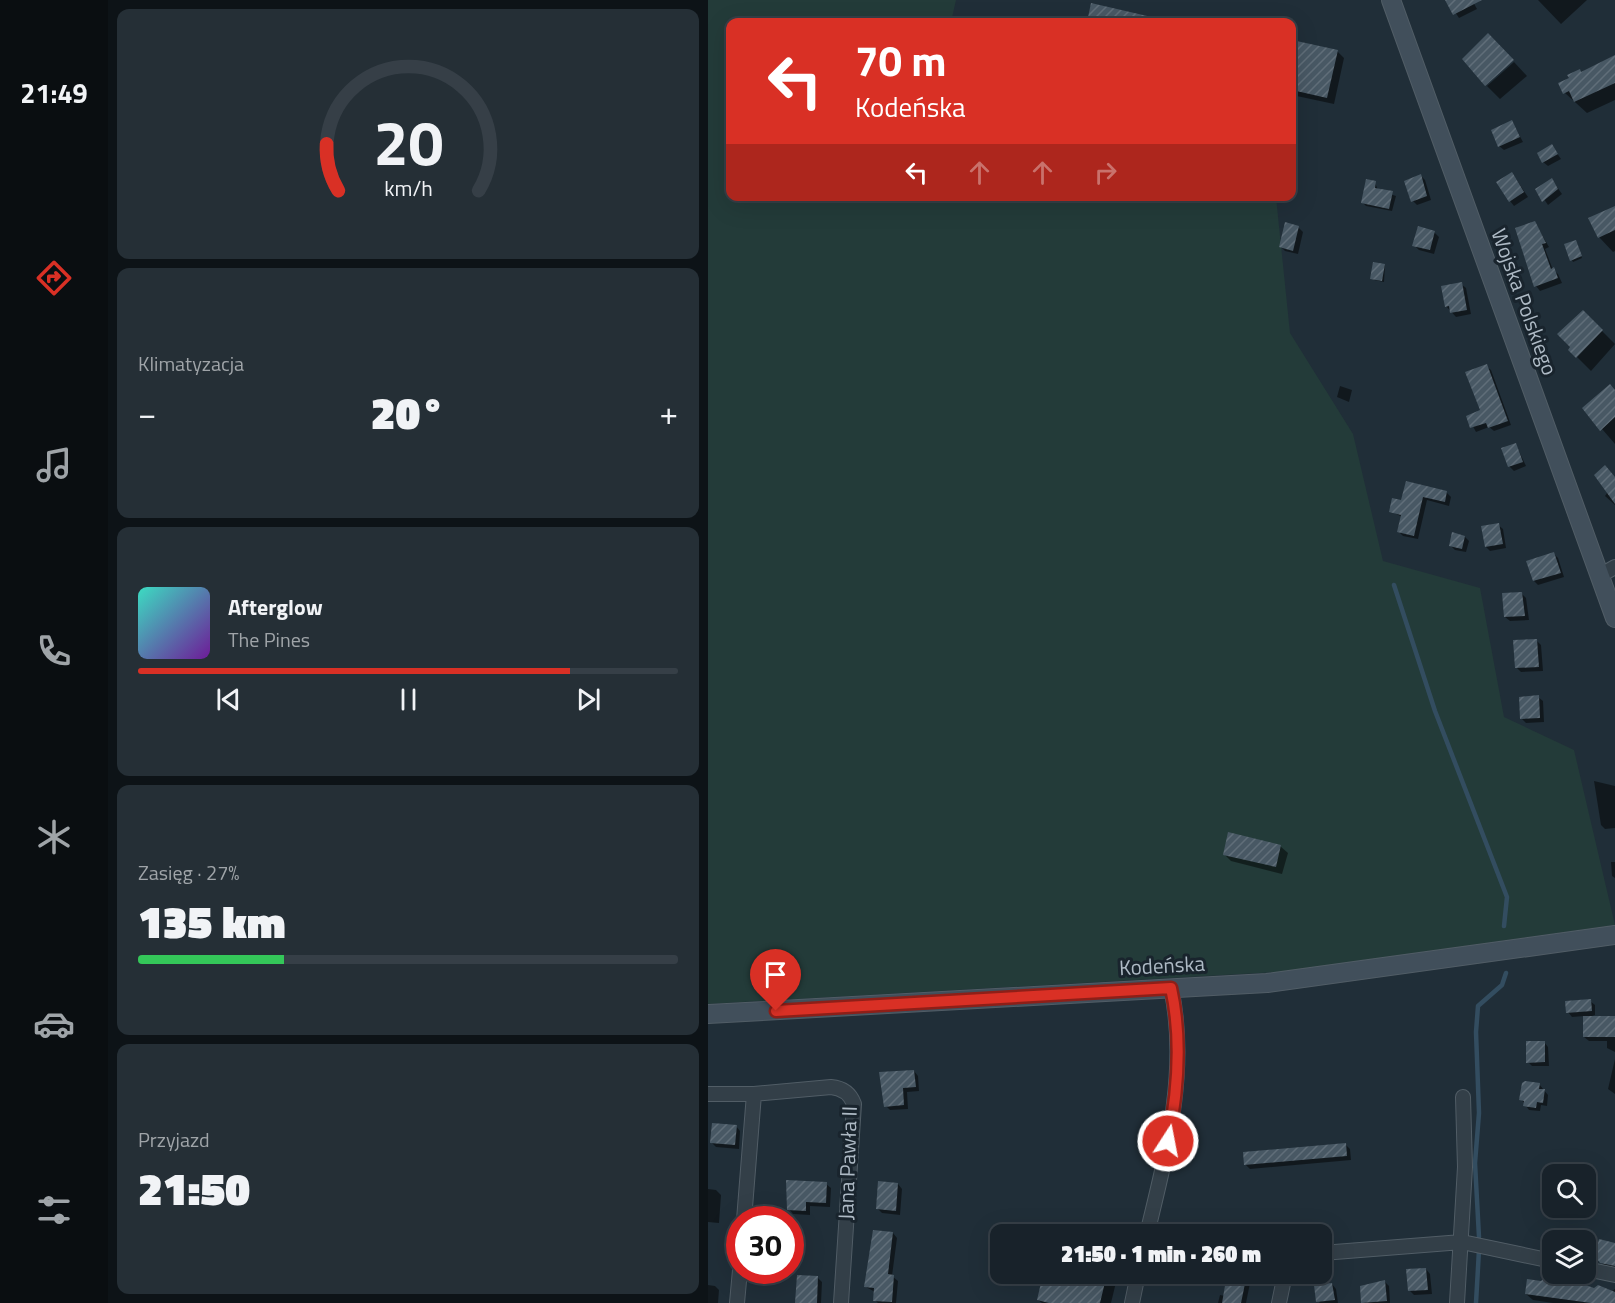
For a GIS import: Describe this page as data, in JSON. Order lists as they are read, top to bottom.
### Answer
{
  "streets": {
    "main road": ["Wojska Polskiego", "Kodeńska"],
    "street": ["Jana Pawła II"]
  },
  "page": {
    "tabs": "21:49",
    "turn": ["70 m", "Kodeńska"],
    "tile": [
      "Klimatyzacja",
      ["Zasięg · 27%", "135 km"],
      ["Przyjazd", "21:50"]
    ],
    "heat": ["−", "20°", "+"],
    "song": ["Afterglow", "The Pines"],
    "limit": "30",
    "trip": "21:50 · 1 min · 260 m",
    "gauge": ["20", "km/h"]
  }
}
